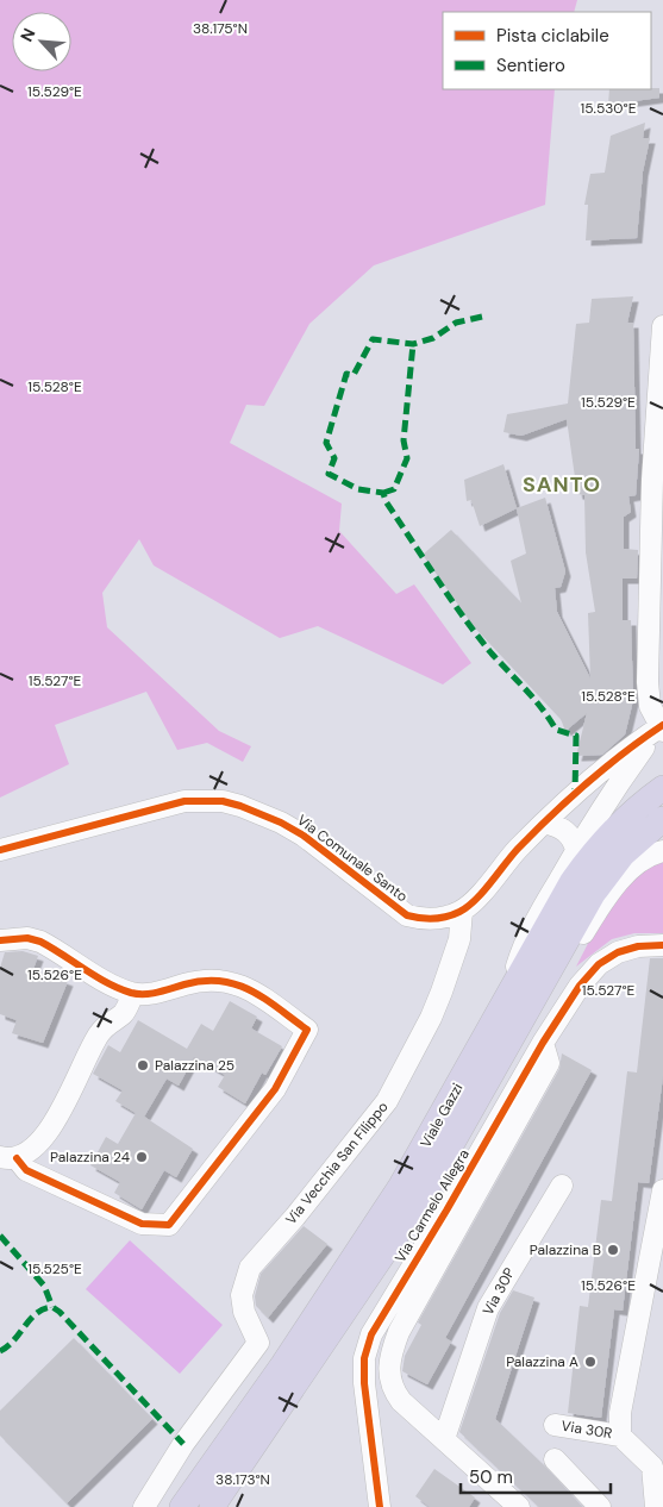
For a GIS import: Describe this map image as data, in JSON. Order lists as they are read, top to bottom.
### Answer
{
  "streets": {
    "main road": ["Viale Gazzi"],
    "street": [
      "Via Comunale Santo",
      "Via Vecchia San Filippo",
      "Via Carmelo Allegra",
      "Via 30P",
      "Via 30R"
    ]
  },
  "crossings": [
    ["Via Comunale Santo", "Via Vecchia San Filippo"],
    ["Viale Gazzi", "Via Vecchia San Filippo"],
    ["Via Carmelo Allegra", "Via 30P"]
  ],
  "districts": ["SANTO"],
  "places": [
    "Palazzina 25",
    "Palazzina 24",
    "Palazzina B",
    "Palazzina A"
  ],
  "legend": ["Pista ciclabile", "Sentiero"],
  "scale_bar": "50 m",
  "north": "top left",
  "coordinates": [
    "38.175°N",
    "15.529°E",
    "15.530°E",
    "15.528°E",
    "15.527°E",
    "15.526°E",
    "15.525°E",
    "38.173°N"
  ]
}
